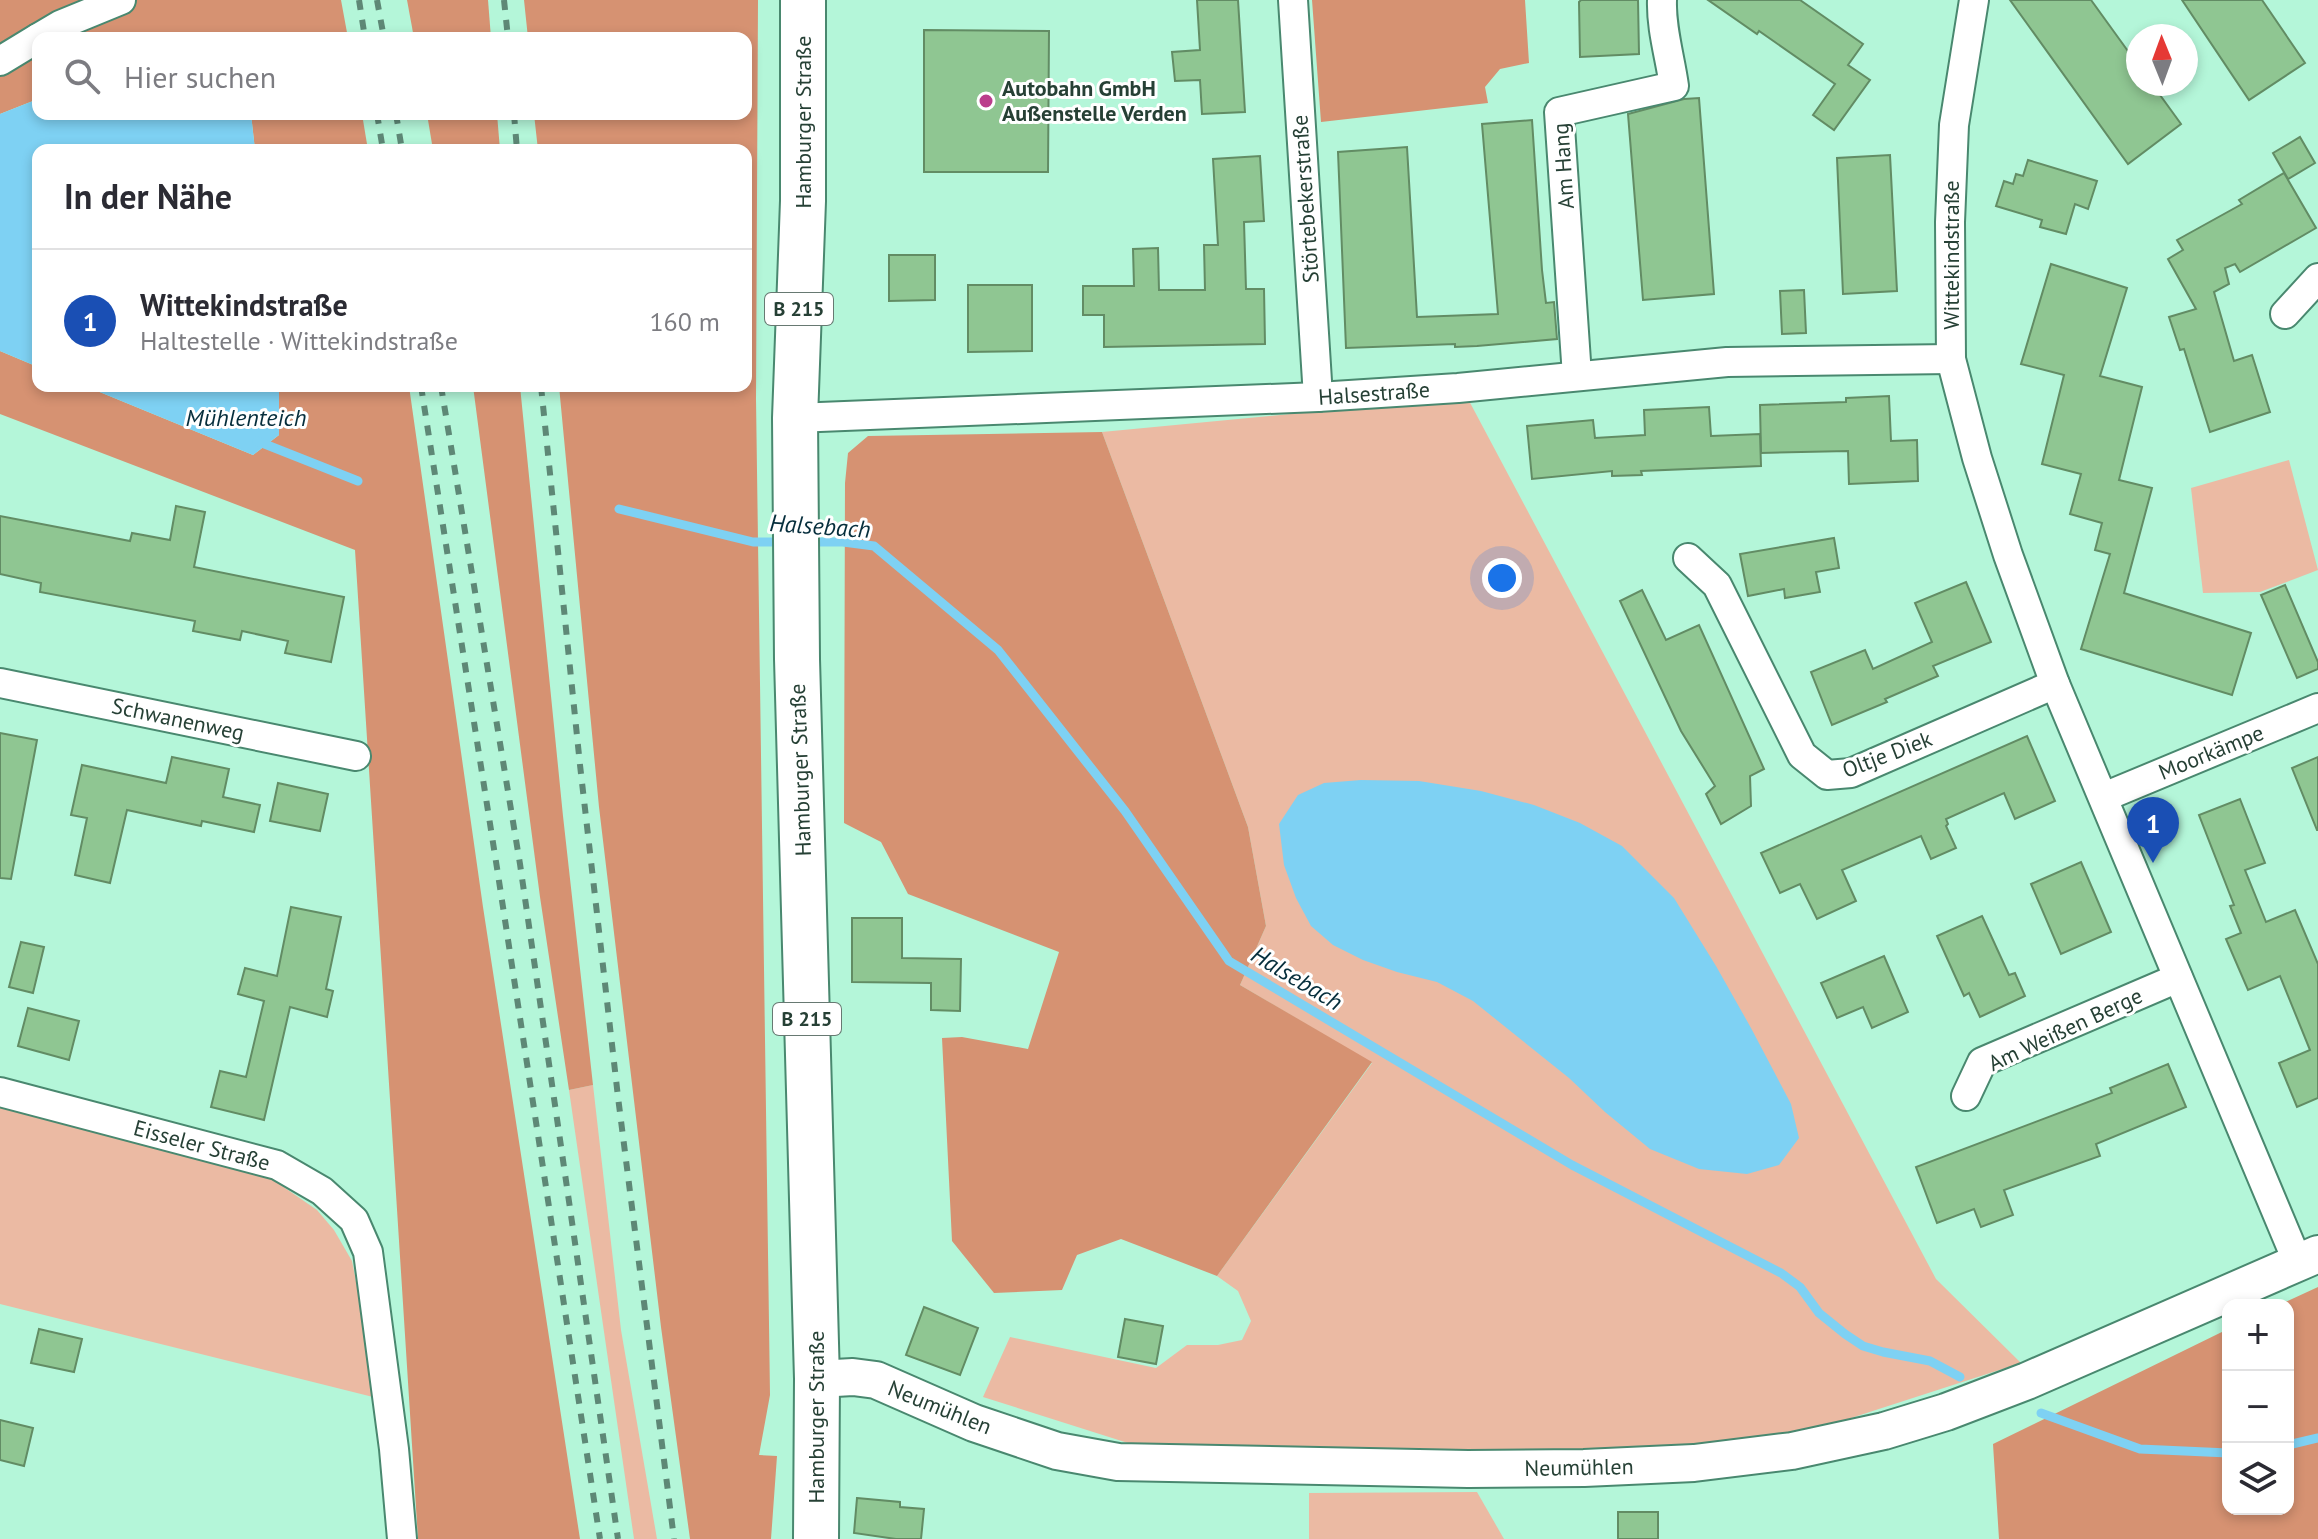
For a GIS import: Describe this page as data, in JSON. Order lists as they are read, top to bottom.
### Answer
{
  "streets": {
    "main road": ["Hamburger Straße", "B 215"],
    "street": [
      "Am Hang",
      "Störtebekerstraße",
      "Wittekindstraße",
      "Halsestraße",
      "Schwanenweg",
      "Moorkämpe",
      "Oltje Diek",
      "Am Weißen Berge",
      "Eisseler Straße",
      "Neumühlen"
    ]
  },
  "crossings": [
    ["Hamburger Straße", "Halsestraße"],
    ["Hamburger Straße", "Neumühlen"],
    ["Am Hang", "Halsestraße"],
    ["Störtebekerstraße", "Halsestraße"],
    ["Wittekindstraße", "Halsestraße"],
    ["Wittekindstraße", "Moorkämpe"],
    ["Wittekindstraße", "Oltje Diek"],
    ["Wittekindstraße", "Am Weißen Berge"],
    ["Wittekindstraße", "Neumühlen"]
  ],
  "water": ["Mühlenteich", "Halsebach"],
  "places": ["Autobahn GmbH Außenstelle Verden"],
  "north": "top",
  "page": {
    "search": "Hier suchen",
    "heading": "In der Nähe",
    "list": [
      {
        "mark": "1",
        "name": "Wittekindstraße",
        "note": "Haltestelle · Wittekindstraße",
        "value": "160 m"
      }
    ],
    "pins": "1",
    "map_buttons": ["+", "−"]
  }
}
